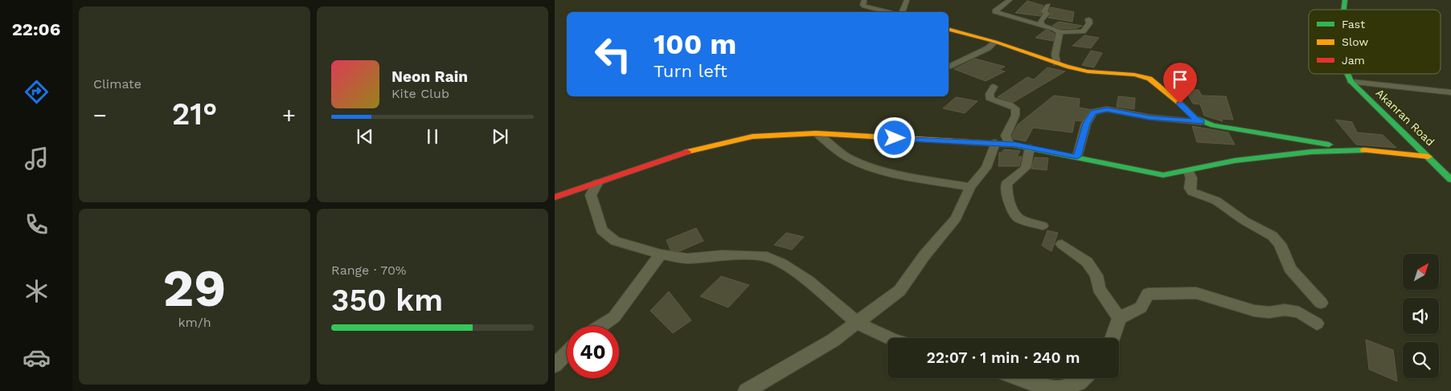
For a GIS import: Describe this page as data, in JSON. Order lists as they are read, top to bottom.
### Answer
{
  "streets": {
    "street": ["Akanran Road"]
  },
  "legend": ["Fast", "Slow", "Jam"],
  "north": "top right",
  "page": {
    "tabs": "22:06",
    "tile": [
      "Climate",
      ["29", "km/h"],
      ["Range · 70%", "350 km"]
    ],
    "turn": ["100 m", "Turn left"],
    "song": ["Neon Rain", "Kite Club"],
    "heat": ["−", "21°", "+"],
    "limit": "40",
    "trip": "22:07 · 1 min · 240 m"
  }
}
